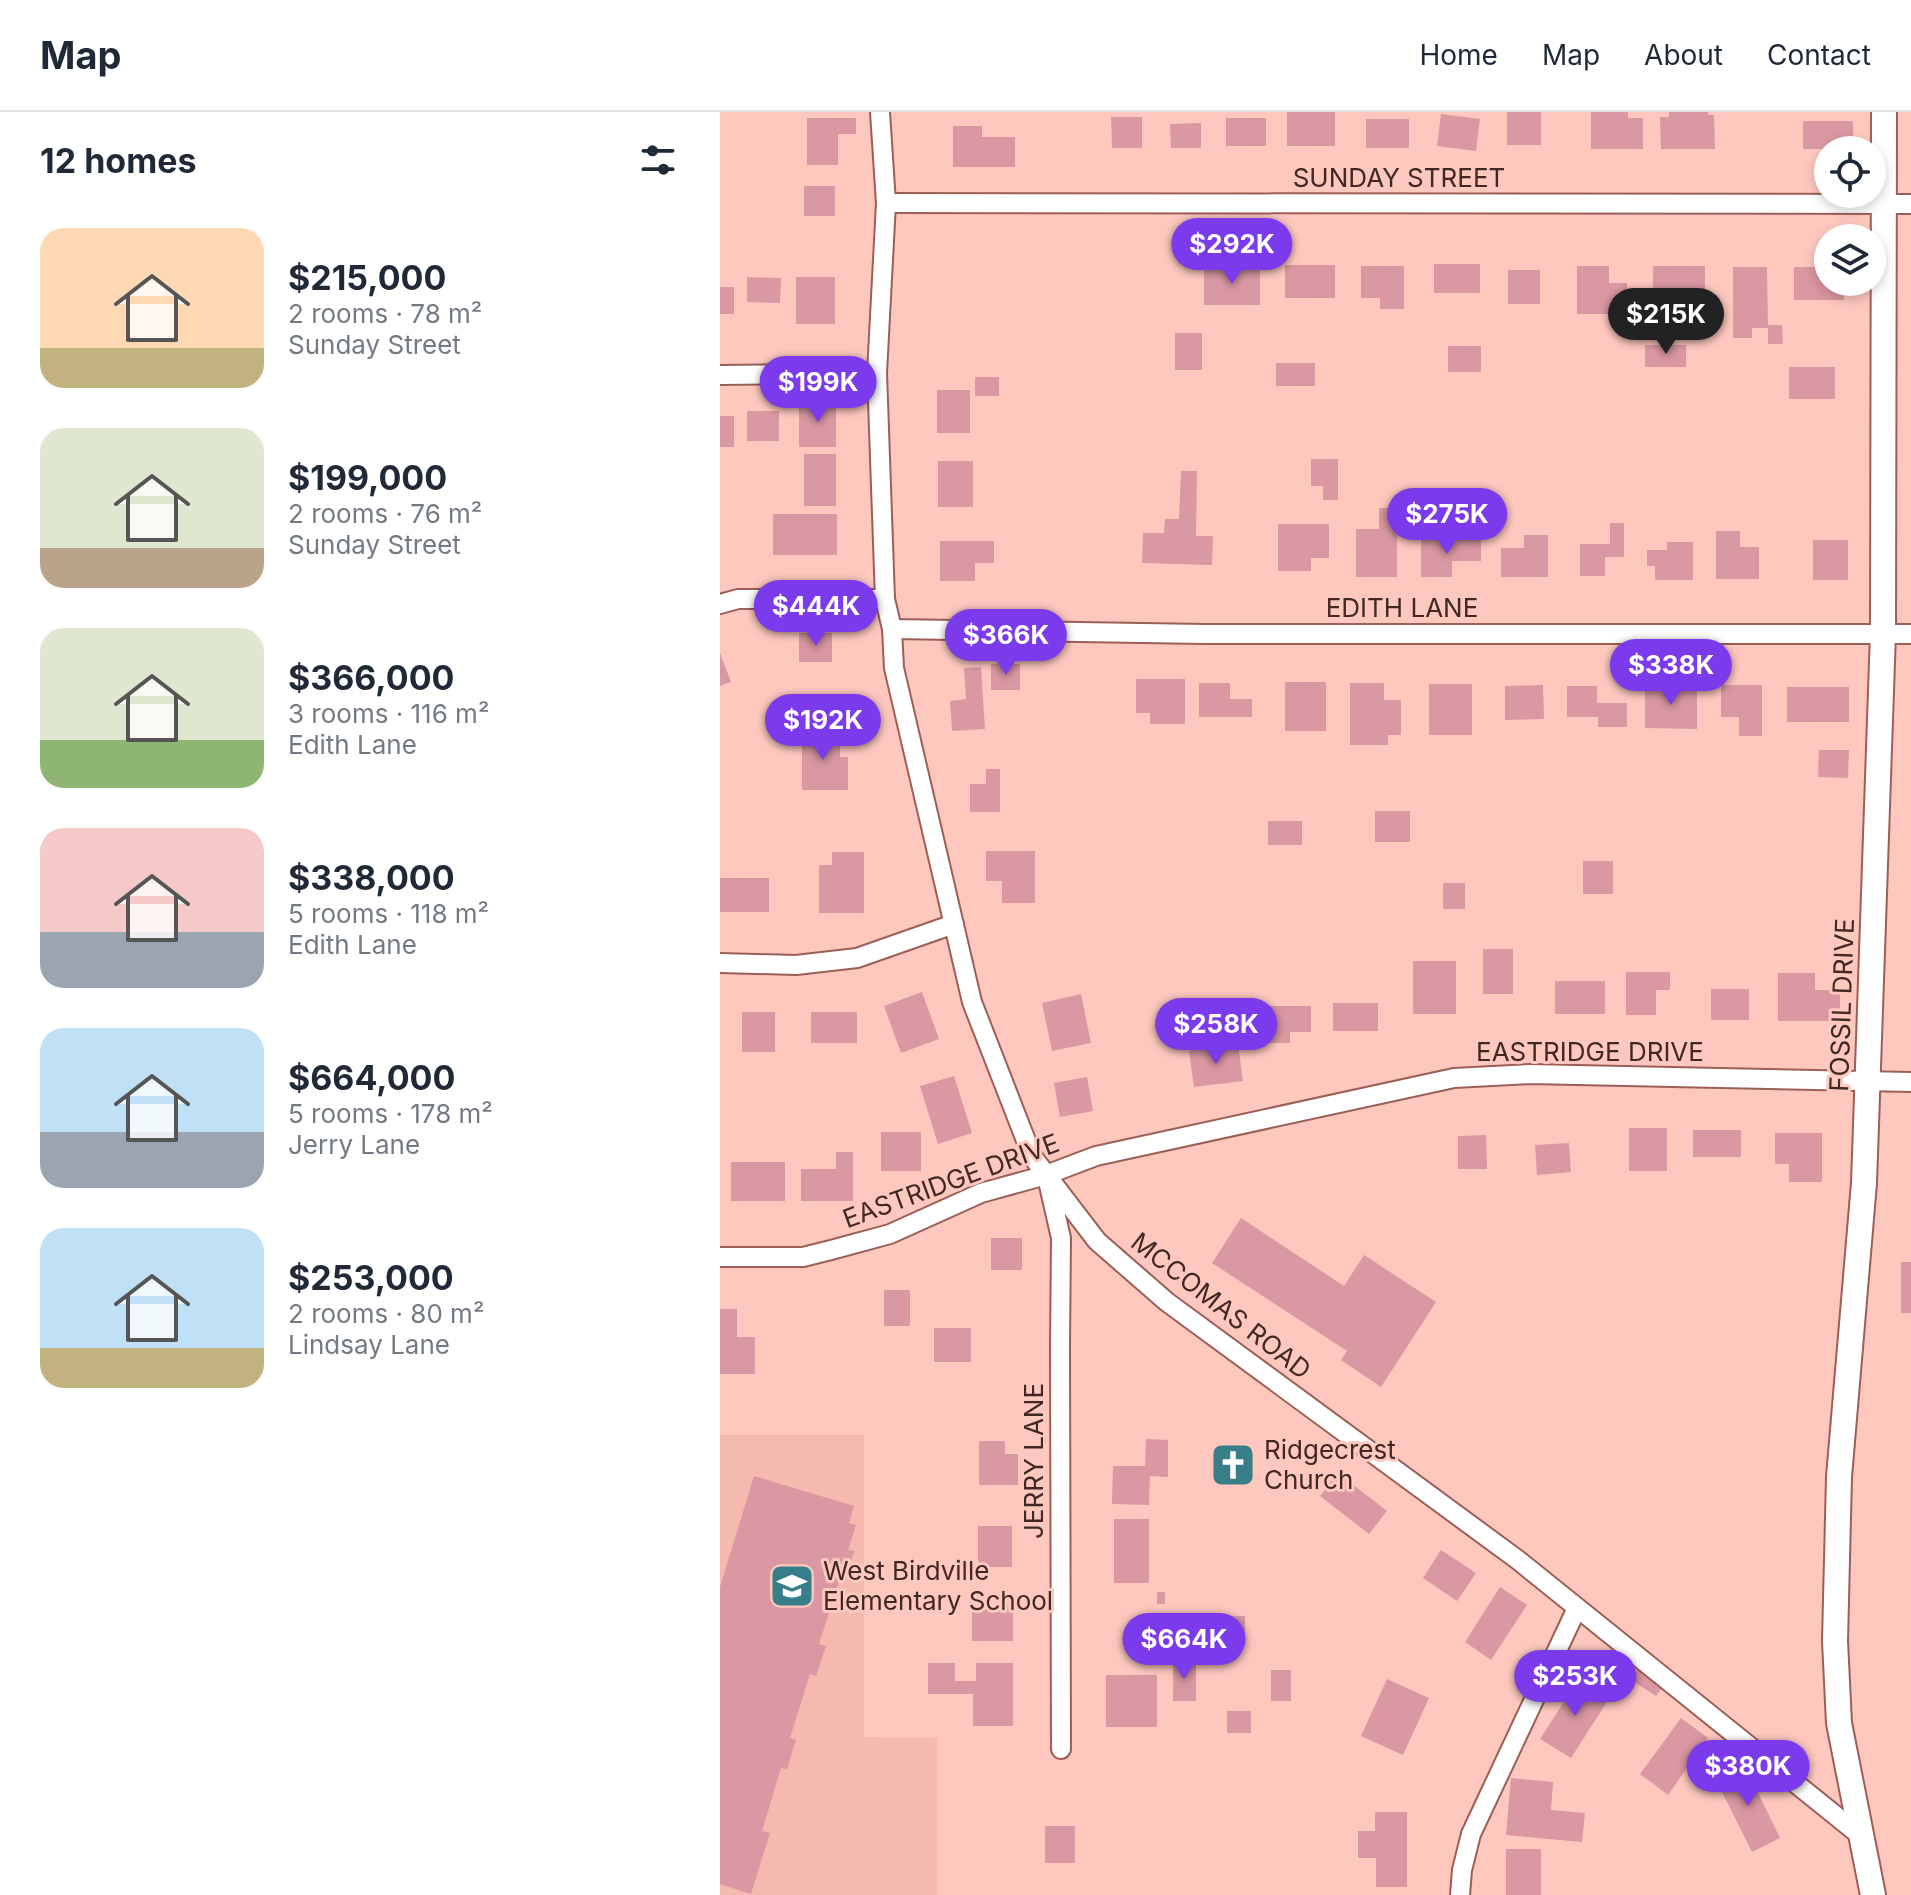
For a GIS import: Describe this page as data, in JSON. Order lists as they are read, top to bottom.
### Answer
{
  "streets": {
    "street": [
      "SUNDAY STREET",
      "EDITH LANE",
      "FOSSIL DRIVE",
      "EASTRIDGE DRIVE",
      "MCCOMAS ROAD",
      "JERRY LANE"
    ]
  },
  "crossings": [
    ["SUNDAY STREET", "MCCOMAS ROAD"],
    ["EDITH LANE", "FOSSIL DRIVE"],
    ["EDITH LANE", "MCCOMAS ROAD"],
    ["FOSSIL DRIVE", "EASTRIDGE DRIVE"],
    ["FOSSIL DRIVE", "MCCOMAS ROAD"],
    ["EASTRIDGE DRIVE", "MCCOMAS ROAD"],
    ["EASTRIDGE DRIVE", "JERRY LANE"],
    ["MCCOMAS ROAD", "JERRY LANE"]
  ],
  "places": {
    "church": ["Ridgecrest Church"],
    "school or university": ["West Birdville Elementary School"]
  },
  "page": {
    "header": "Map",
    "nav": [
      "Home",
      "Map",
      "About",
      "Contact"
    ],
    "heading": "12 homes",
    "list": [
      {
        "name": "$215,000",
        "note": "2 rooms · 78 m² · Sunday Street"
      },
      {
        "name": "$199,000",
        "note": "2 rooms · 76 m² · Sunday Street"
      },
      {
        "name": "$366,000",
        "note": "3 rooms · 116 m² · Edith Lane"
      },
      {
        "name": "$338,000",
        "note": "5 rooms · 118 m² · Edith Lane"
      },
      {
        "name": "$664,000",
        "note": "5 rooms · 178 m² · Jerry Lane"
      },
      {
        "name": "$253,000",
        "note": "2 rooms · 80 m² · Lindsay Lane"
      }
    ],
    "price": [
      "$292K",
      "$215K",
      "$199K",
      "$275K",
      "$444K",
      "$366K",
      "$338K",
      "$192K",
      "$258K",
      "$664K",
      "$253K",
      "$380K"
    ]
  }
}
